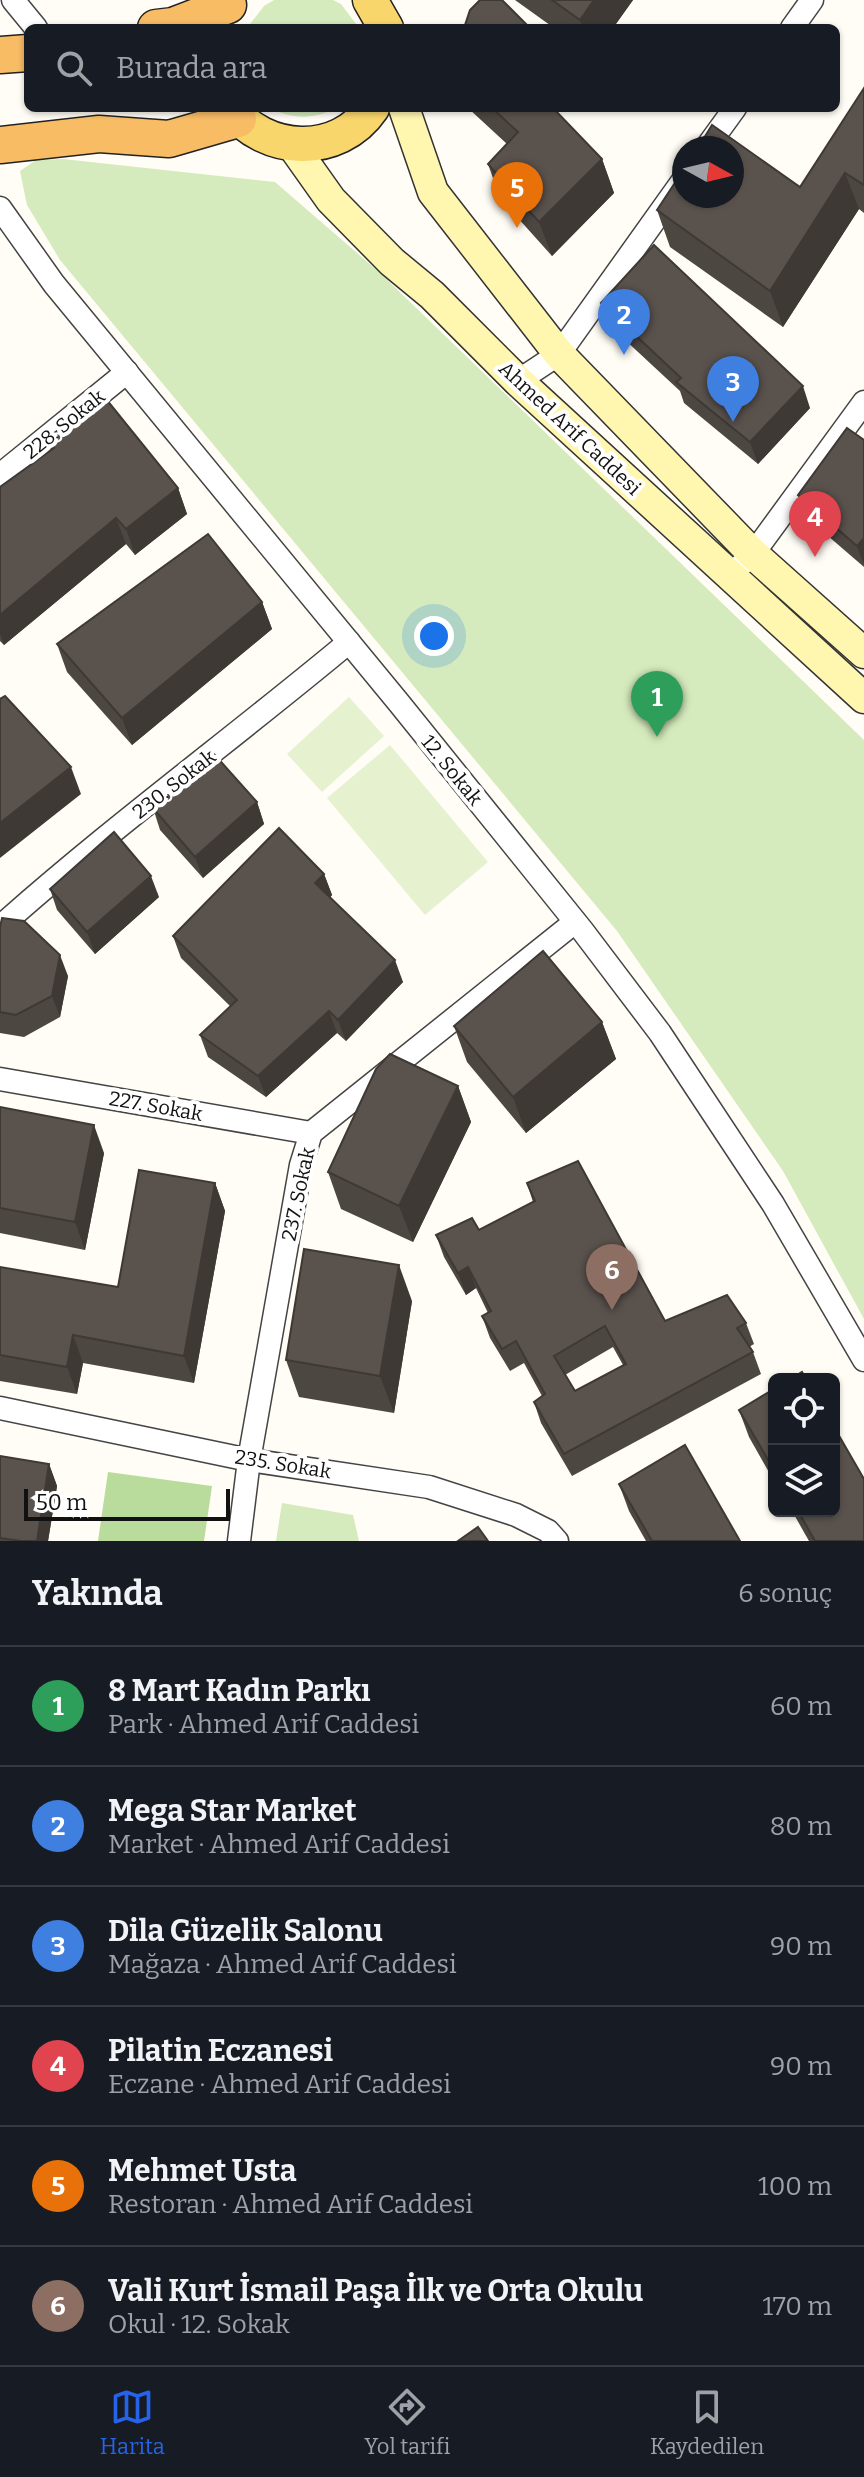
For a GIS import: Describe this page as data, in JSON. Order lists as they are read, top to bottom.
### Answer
{
  "streets": {
    "main road": ["Ahmed Arif Caddesi"],
    "street": [
      "228. Sokak",
      "12. Sokak",
      "230. Sokak",
      "227. Sokak",
      "237. Sokak",
      "235. Sokak"
    ]
  },
  "crossings": [
    ["228. Sokak", "12. Sokak"],
    ["12. Sokak", "230. Sokak"],
    ["12. Sokak", "237. Sokak"],
    ["227. Sokak", "237. Sokak"],
    ["237. Sokak", "235. Sokak"]
  ],
  "scale_bar": "50 m",
  "north": "right",
  "page": {
    "search": "Burada ara",
    "pins": [
      "5",
      "2",
      "3",
      "4",
      "1",
      "6"
    ],
    "scale": "50 m",
    "heading": ["Yakında", "6 sonuç"],
    "list": [
      {
        "mark": "1",
        "name": "8 Mart Kadın Parkı",
        "note": "Park · Ahmed Arif Caddesi",
        "value": "60 m"
      },
      {
        "mark": "2",
        "name": "Mega Star Market",
        "note": "Market · Ahmed Arif Caddesi",
        "value": "80 m"
      },
      {
        "mark": "3",
        "name": "Dila Güzelik Salonu",
        "note": "Mağaza · Ahmed Arif Caddesi",
        "value": "90 m"
      },
      {
        "mark": "4",
        "name": "Pilatin Eczanesi",
        "note": "Eczane · Ahmed Arif Caddesi",
        "value": "90 m"
      },
      {
        "mark": "5",
        "name": "Mehmet Usta",
        "note": "Restoran · Ahmed Arif Caddesi",
        "value": "100 m"
      },
      {
        "mark": "6",
        "name": "Vali Kurt İsmail Paşa İlk ve Orta Okulu",
        "note": "Okul · 12. Sokak",
        "value": "170 m"
      }
    ],
    "nav": ["Harita", "Yol tarifi", "Kaydedilen"]
  }
}
